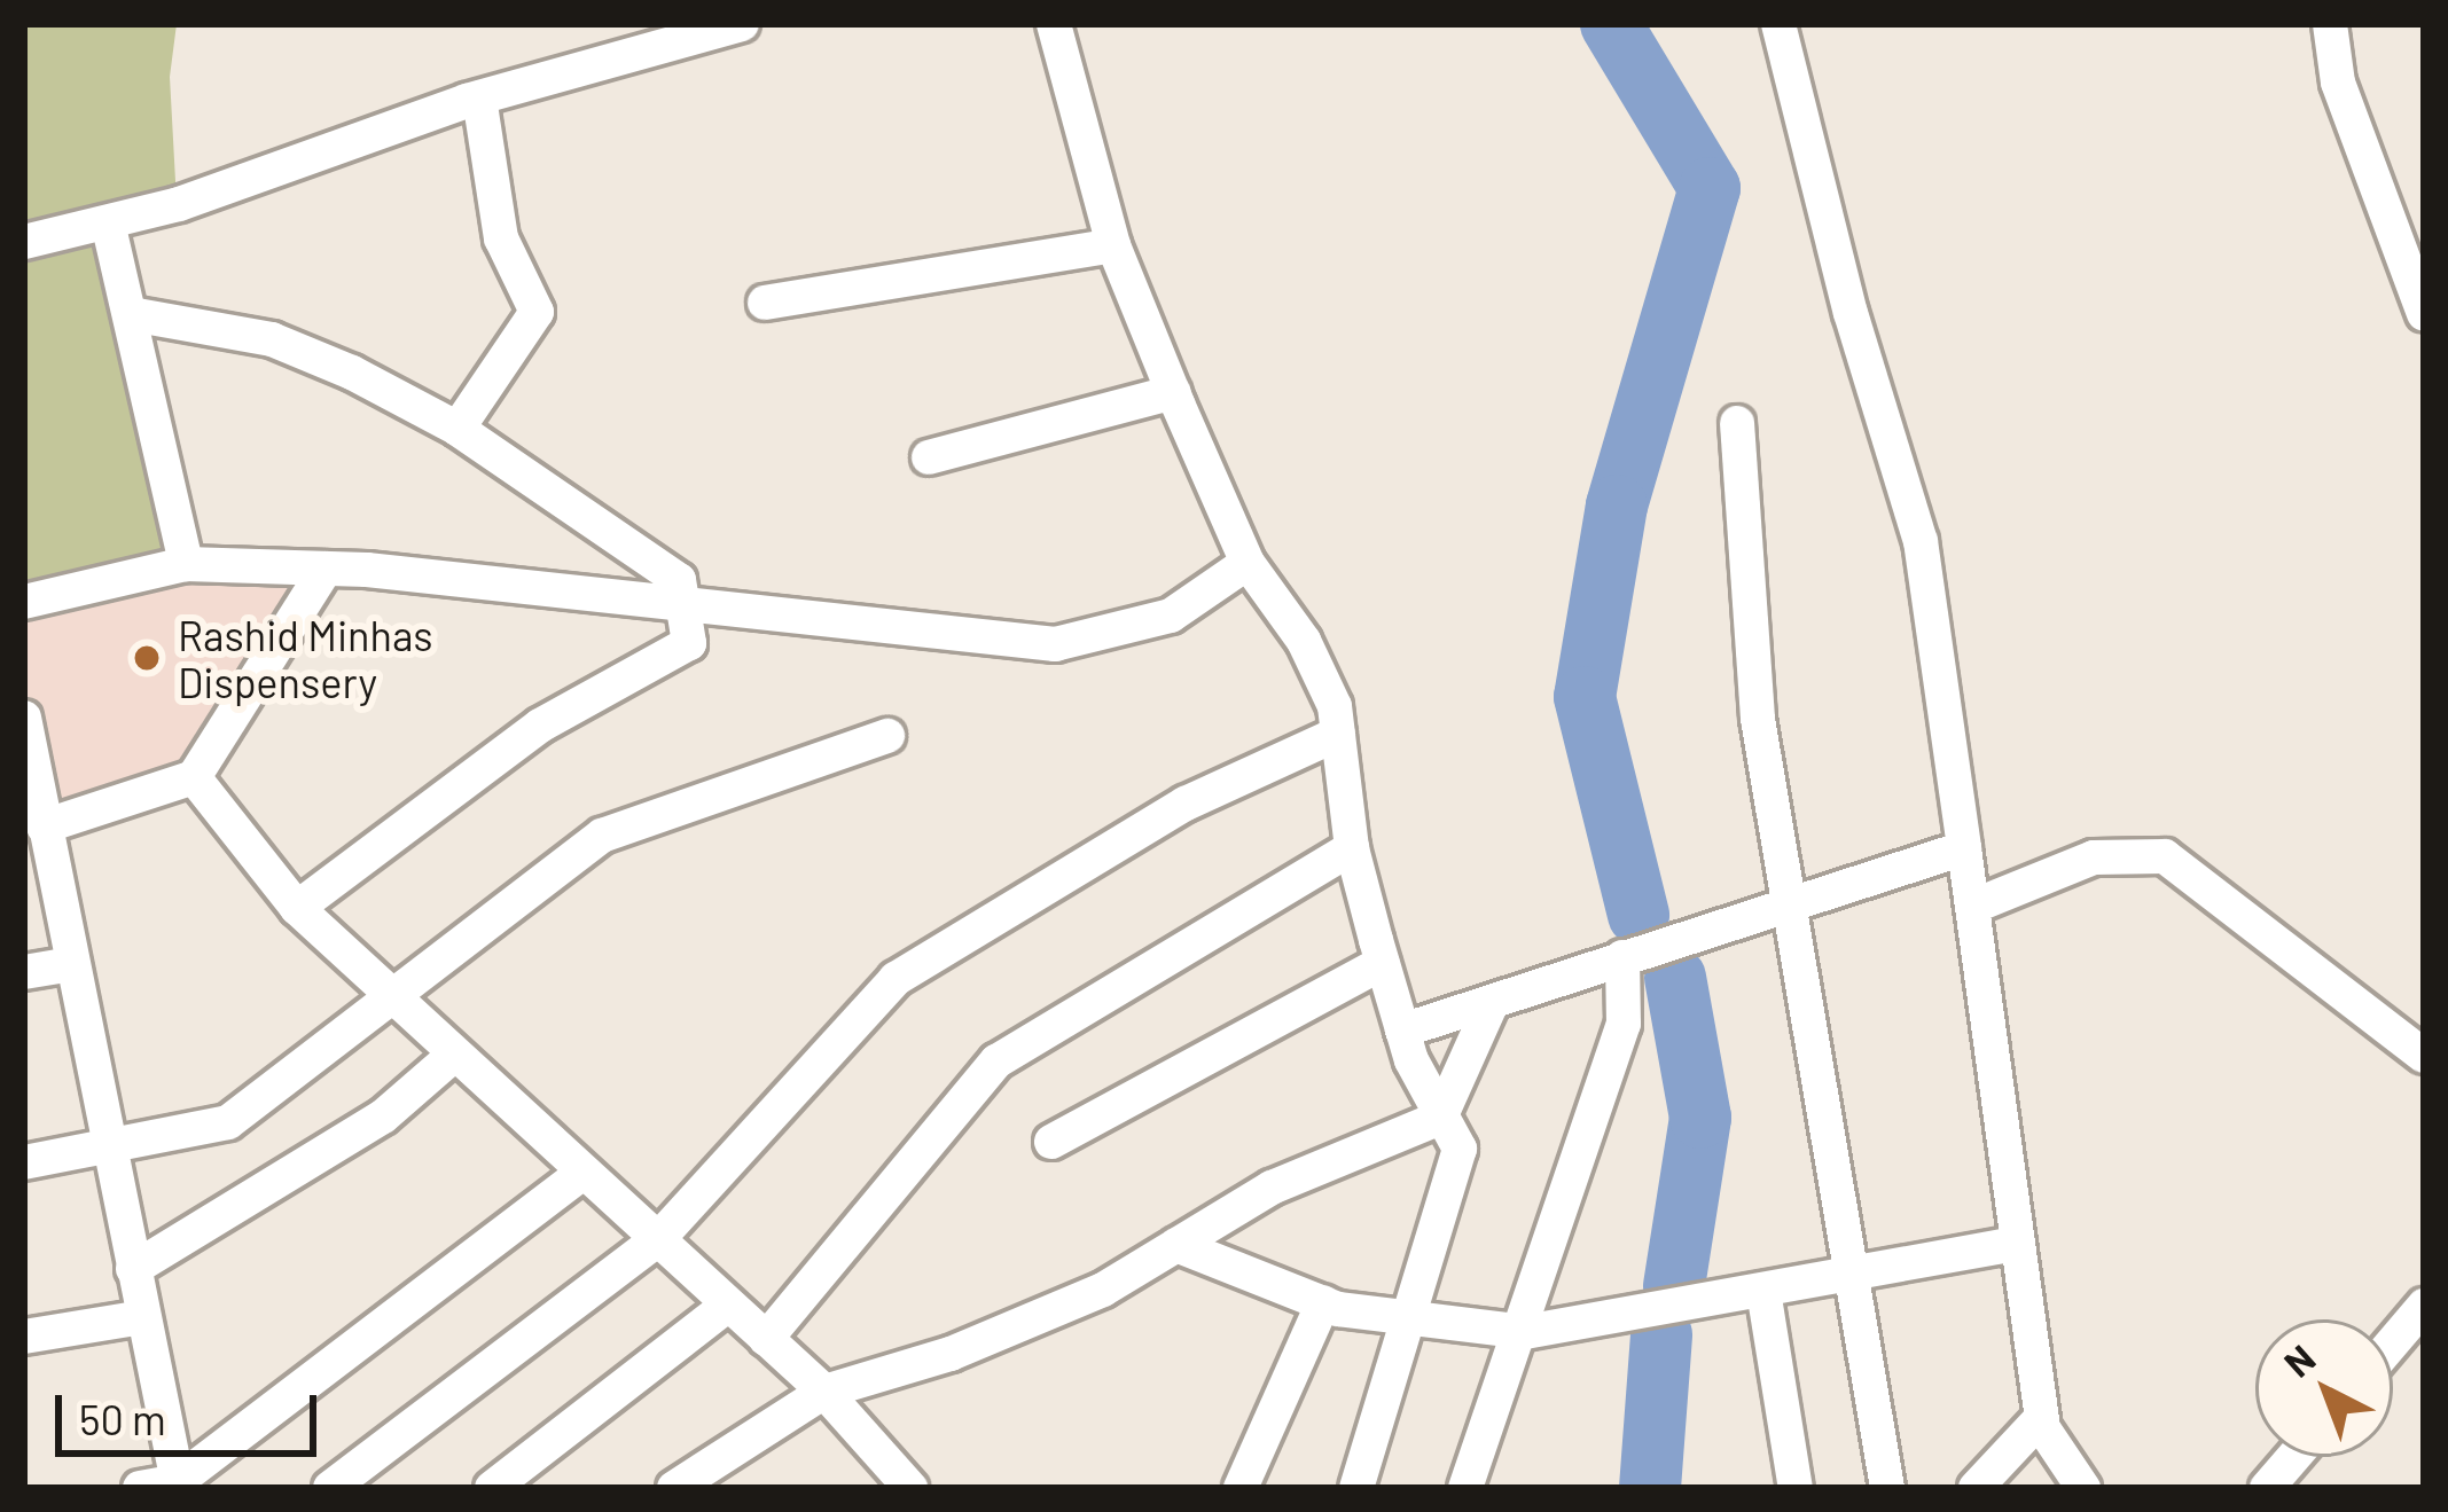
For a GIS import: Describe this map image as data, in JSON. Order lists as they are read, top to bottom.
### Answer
{
  "places": ["Rashid Minhas Dispensery"],
  "scale_bar": "50 m",
  "north": "top left"
}
